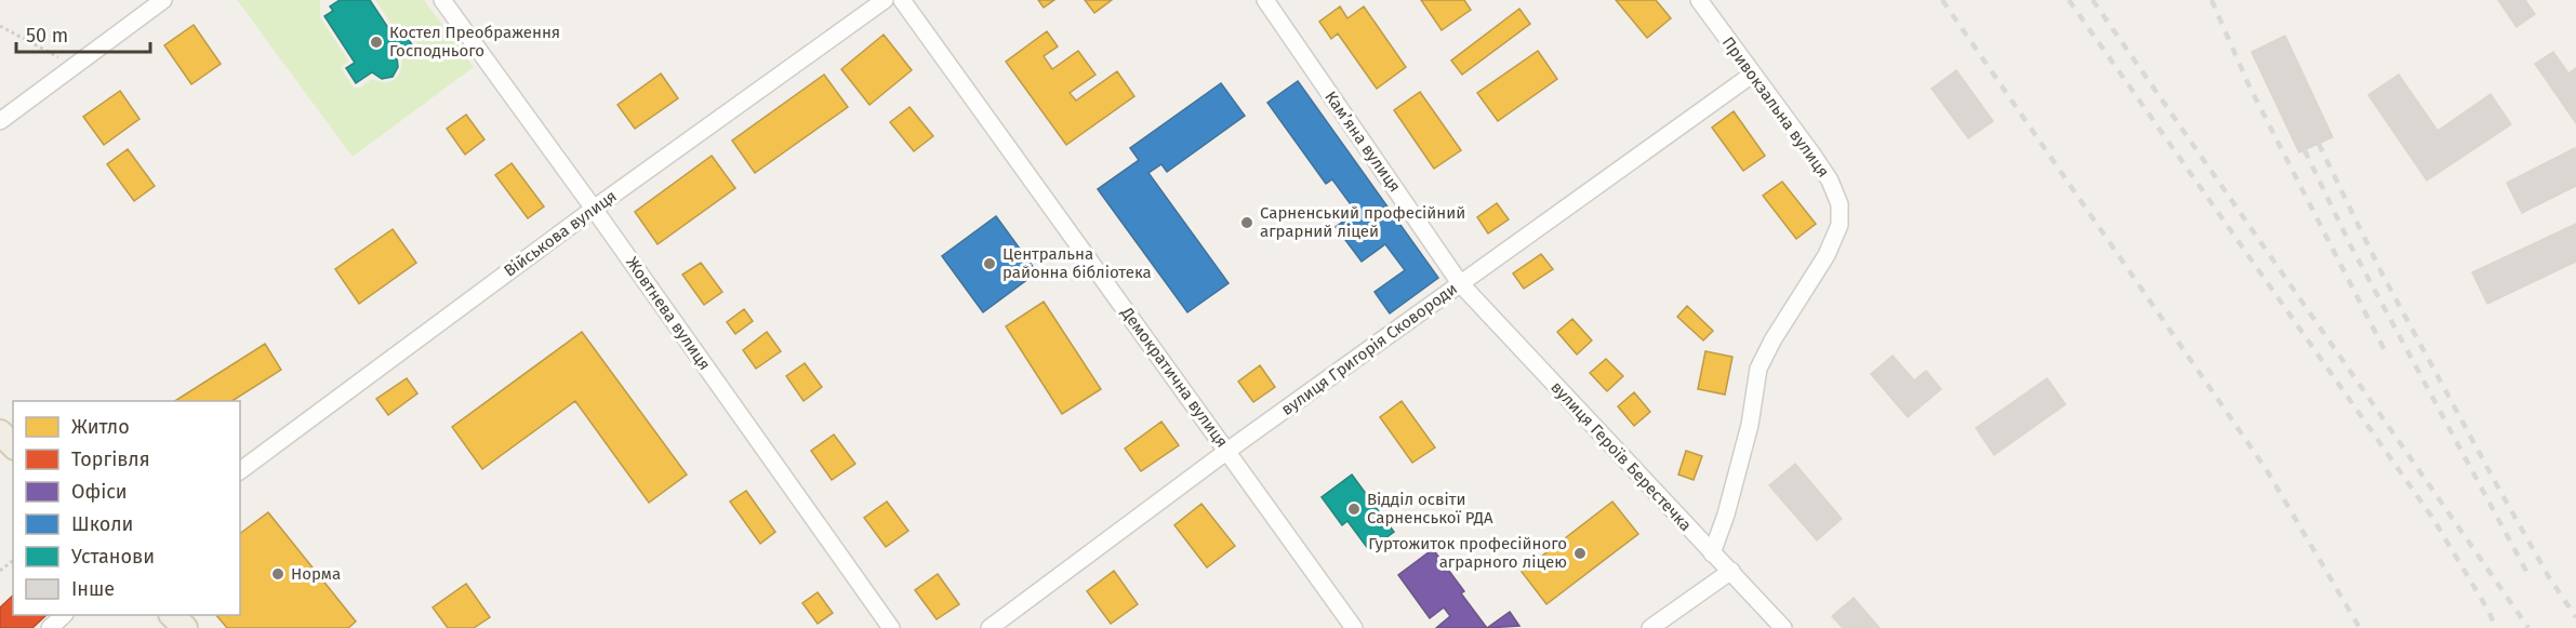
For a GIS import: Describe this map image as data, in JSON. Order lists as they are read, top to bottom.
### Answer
{
  "streets": {
    "street": [
      "Привокзальна вулиця",
      "Камʼяна вулиця",
      "Військова вулиця",
      "Жовтнева вулиця",
      "вулиця Григорія Сковороди",
      "Демократична вулиця",
      "вулиця Героїв Берестечка"
    ]
  },
  "crossings": [
    ["Привокзальна вулиця", "вулиця Григорія Сковороди"],
    ["Привокзальна вулиця", "вулиця Героїв Берестечка"],
    ["Камʼяна вулиця", "вулиця Григорія Сковороди"],
    ["Камʼяна вулиця", "вулиця Героїв Берестечка"],
    ["Військова вулиця", "Жовтнева вулиця"],
    ["вулиця Григорія Сковороди", "Демократична вулиця"],
    ["вулиця Григорія Сковороди", "вулиця Героїв Берестечка"]
  ],
  "places": [
    "Костел Преображення Господнього",
    "Сарненський професійний аграрний ліцей",
    "Центральна районна бібліотека",
    "Відділ освіти Сарненської РДА",
    "Гуртожиток професійного аграрного ліцею",
    "Норма"
  ],
  "legend": [
    "Житло",
    "Торгівля",
    "Офіси",
    "Школи",
    "Установи",
    "Інше"
  ],
  "scale_bar": "50 m"
}
